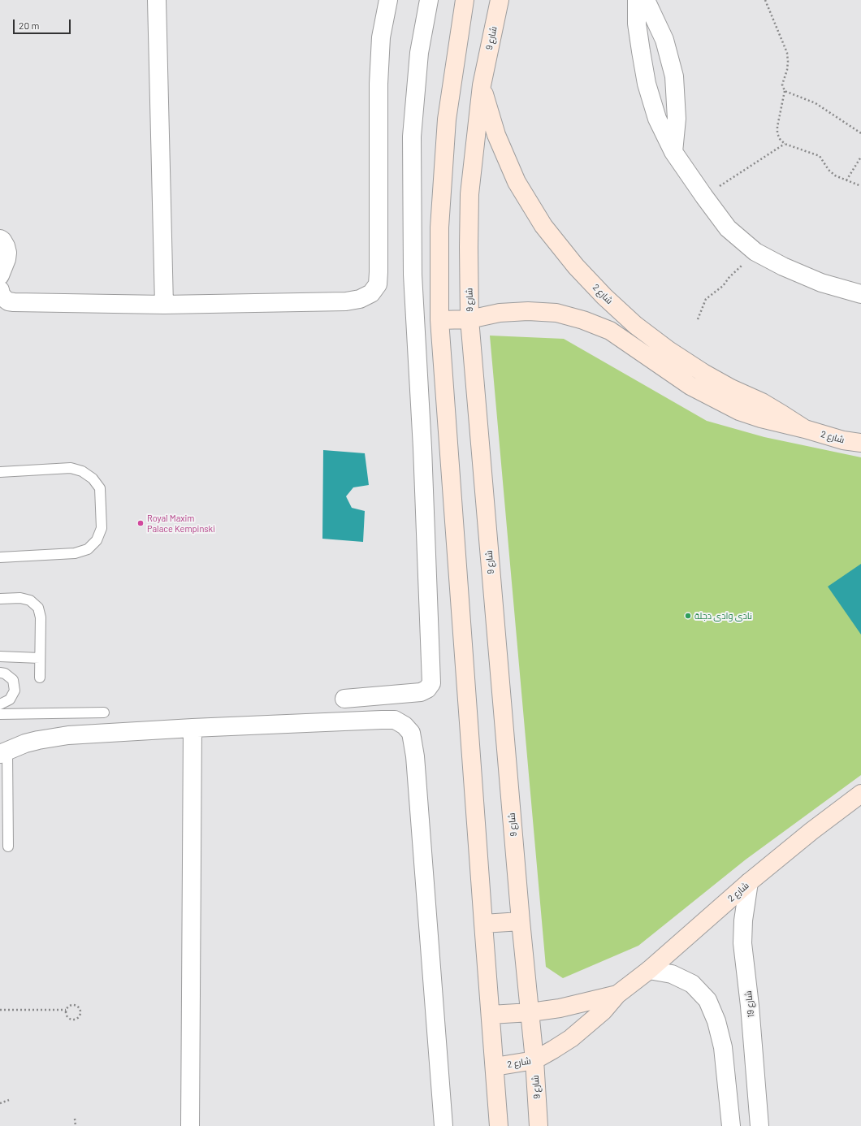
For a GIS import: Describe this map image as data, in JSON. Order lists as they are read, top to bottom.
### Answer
{
  "streets": {
    "street": ["شارع 9", "شارع 2", "شارع 19"]
  },
  "crossings": [
    ["شارع 9", "شارع 2"],
    ["شارع 2", "شارع 19"]
  ],
  "places": ["Royal Maxim Palace Kempinski", "نادى وادى دجلة"],
  "scale_bar": "20 m"
}
